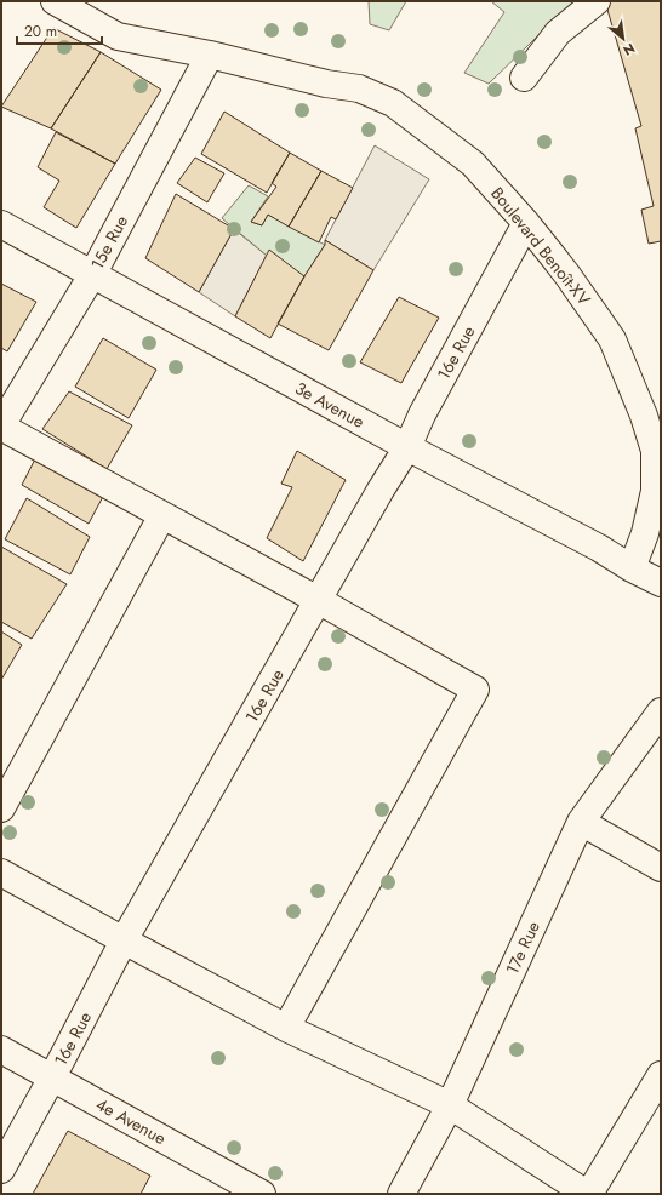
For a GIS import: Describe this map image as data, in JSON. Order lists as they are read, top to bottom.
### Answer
{
  "streets": {
    "street": [
      "15e Rue",
      "Boulevard Benoît-XV",
      "16e Rue",
      "3e Avenue",
      "17e Rue",
      "4e Avenue"
    ]
  },
  "crossings": [
    ["15e Rue", "Boulevard Benoît-XV"],
    ["15e Rue", "3e Avenue"],
    ["Boulevard Benoît-XV", "16e Rue"],
    ["Boulevard Benoît-XV", "3e Avenue"],
    ["16e Rue", "3e Avenue"],
    ["16e Rue", "4e Avenue"]
  ],
  "scale_bar": "20 m",
  "north": "bottom right"
}
